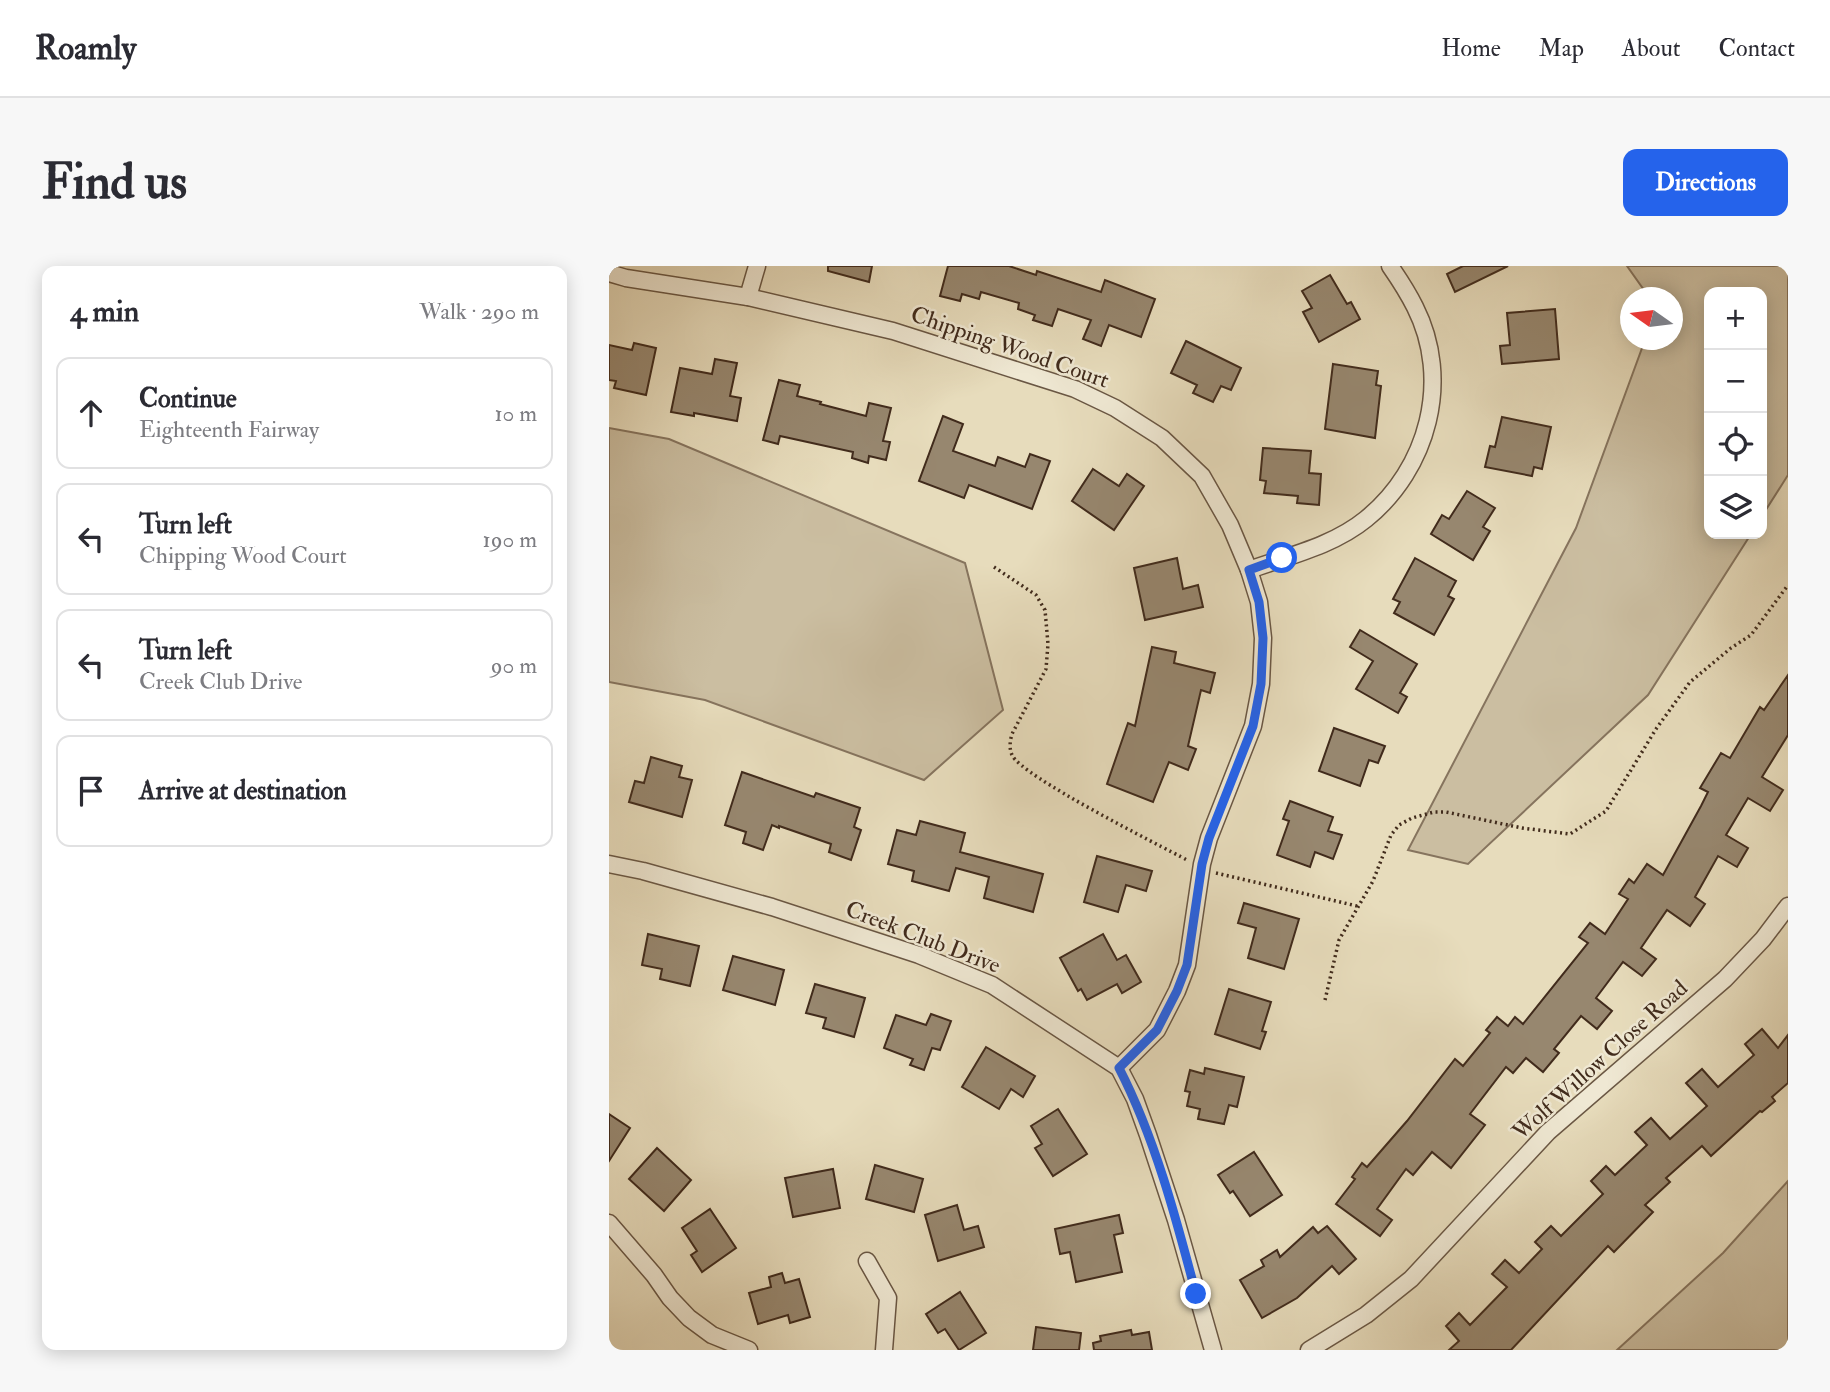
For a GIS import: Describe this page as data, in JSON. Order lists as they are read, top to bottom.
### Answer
{
  "streets": {
    "street": ["Chipping Wood Court", "Creek Club Drive", "Wolf Willow Close Road"]
  },
  "crossings": [
    ["Chipping Wood Court", "Creek Club Drive"]
  ],
  "north": "left",
  "page": {
    "header": "Roamly",
    "nav": [
      "Home",
      "Map",
      "About",
      "Contact"
    ],
    "buttons": "Directions",
    "title": "Find us",
    "heading": ["4 min", "Walk · 290 m"],
    "map_buttons": ["+", "−"],
    "list": [
      ["Continue", "Eighteenth Fairway", "10 m"],
      ["Turn left", "Chipping Wood Court", "190 m"],
      ["Turn left", "Creek Club Drive", "90 m"],
      "Arrive at destination"
    ]
  }
}
